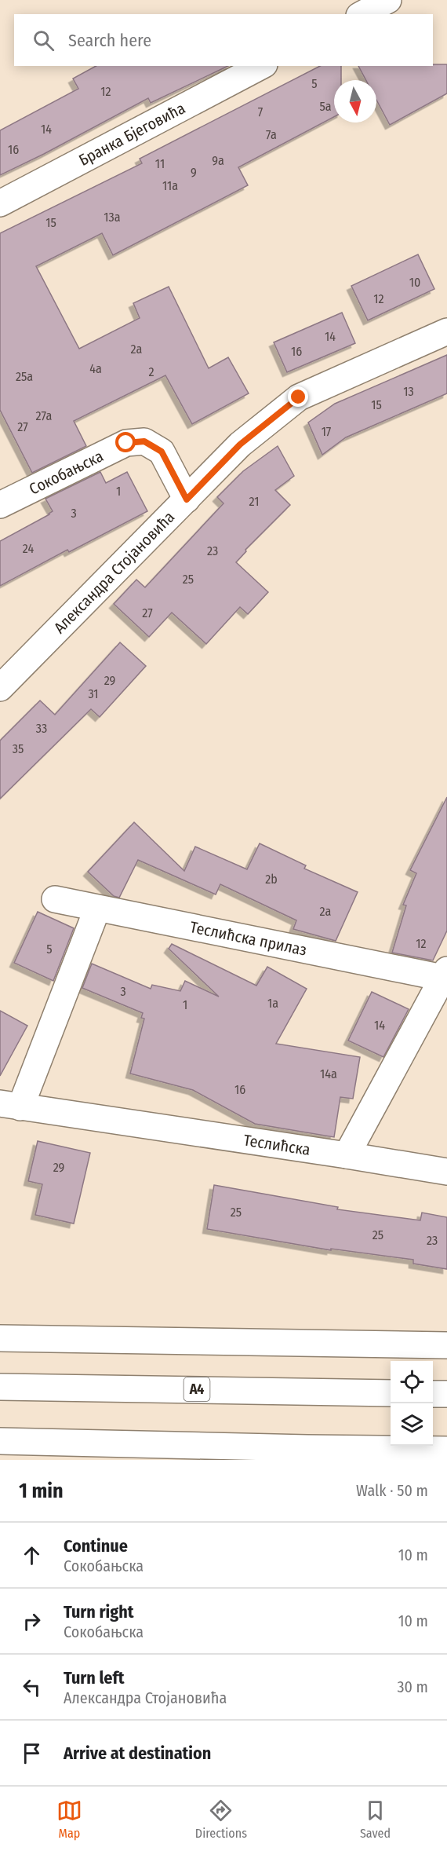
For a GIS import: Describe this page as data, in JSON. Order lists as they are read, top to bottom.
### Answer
{
  "streets": {
    "main road": [
      "Бранка Бјеговића",
      "Сокобањска",
      "Александра Стојановића",
      "Теслићска прилаз",
      "Теслићска",
      "A4"
    ]
  },
  "crossings": [
    ["Сокобањска", "Александра Стојановића"]
  ],
  "house_numbers": [
    "5",
    "12",
    "5a",
    "7",
    "14",
    "7a",
    "16",
    "9a",
    "11",
    "9",
    "11a",
    "13a",
    "15",
    "10",
    "12",
    "14",
    "2a",
    "16",
    "4a",
    "2",
    "25a",
    "13",
    "15",
    "27a",
    "27",
    "17",
    "1",
    "21",
    "3",
    "24",
    "23",
    "25",
    "27",
    "29",
    "31",
    "33",
    "35",
    "2b",
    "2a",
    "12",
    "5",
    "3",
    "1a",
    "1",
    "14",
    "14a",
    "16",
    "29",
    "25",
    "25",
    "23"
  ],
  "north": "bottom",
  "page": {
    "search": "Search here",
    "heading": ["1 min", "Walk · 50 m"],
    "list": [
      ["Continue", "Сокобањска", "10 m"],
      ["Turn right", "Сокобањска", "10 m"],
      ["Turn left", "Александра Стојановића", "30 m"],
      "Arrive at destination"
    ],
    "nav": ["Map", "Directions", "Saved"]
  }
}
